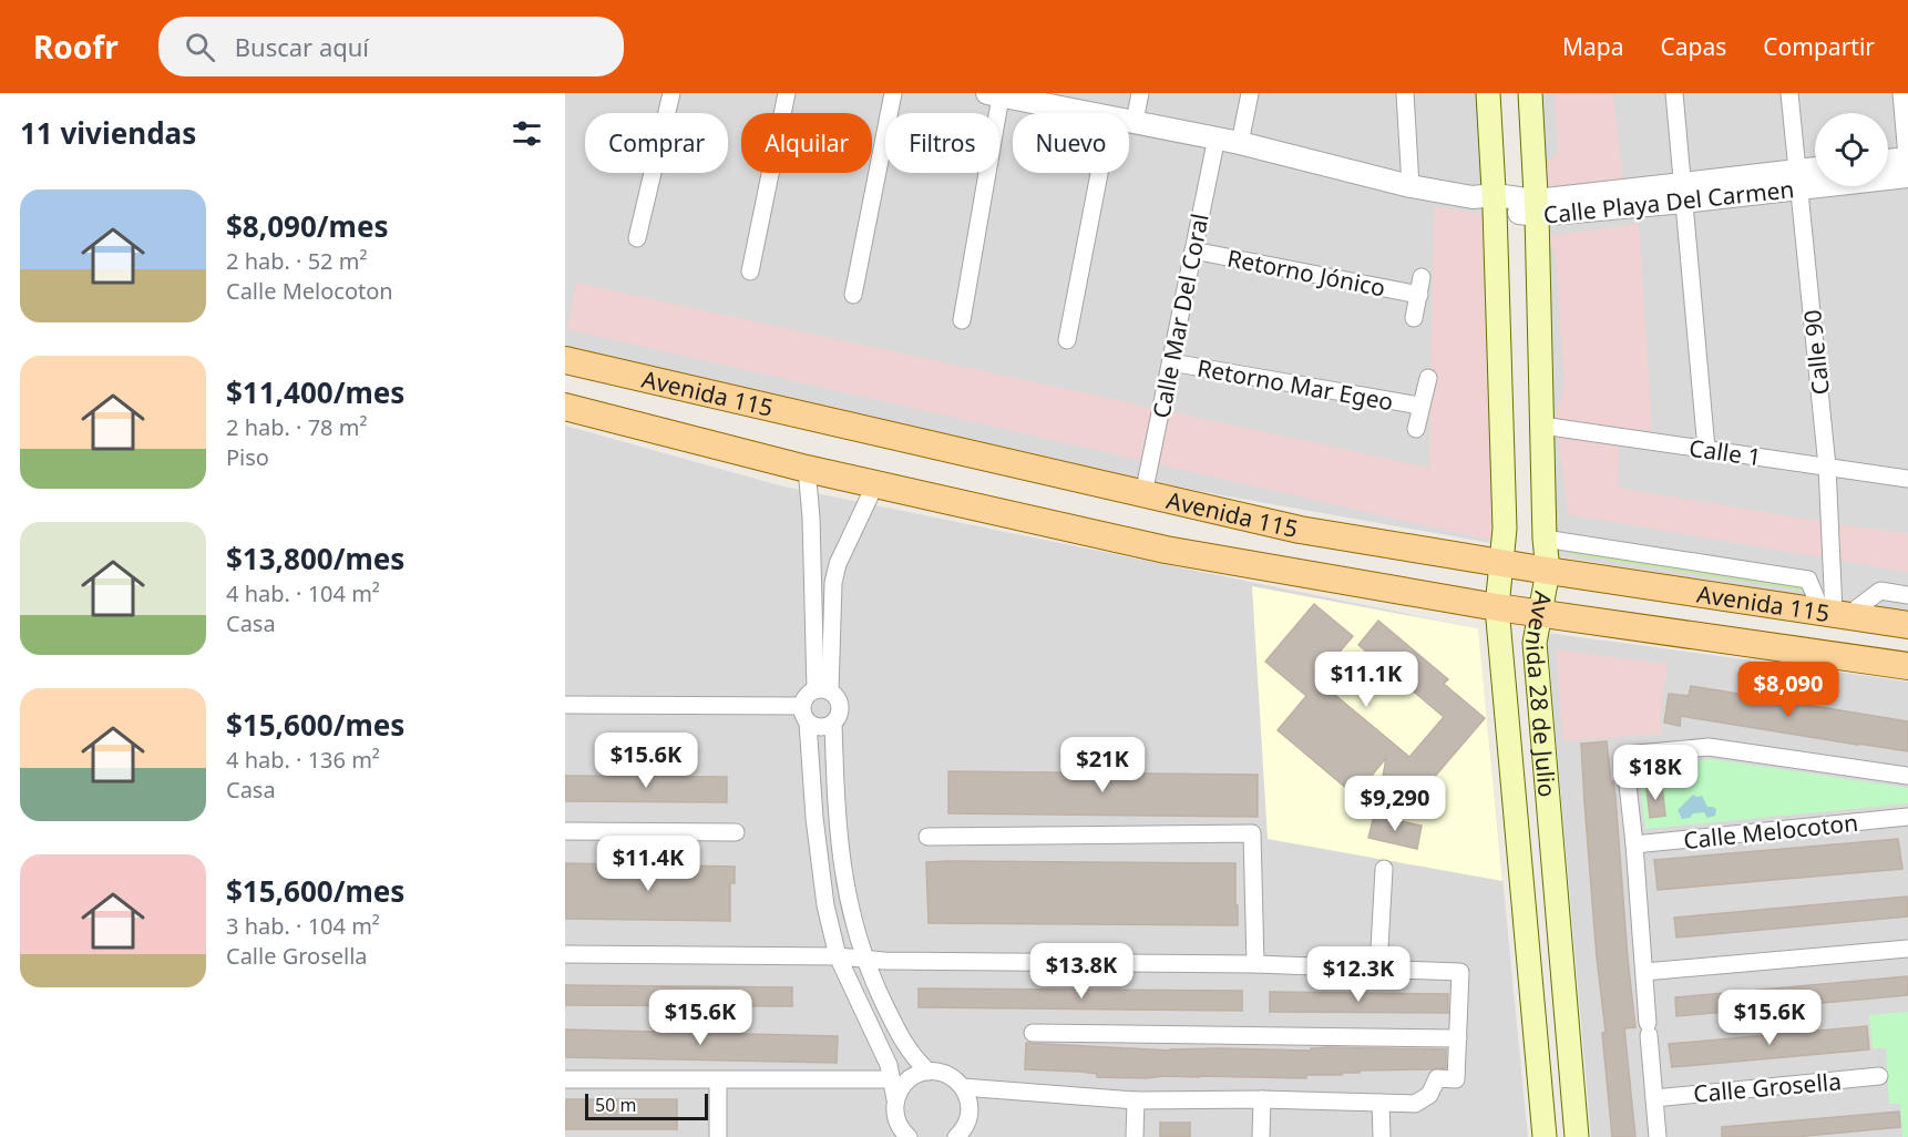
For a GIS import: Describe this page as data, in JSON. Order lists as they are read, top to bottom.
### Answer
{
  "streets": {
    "main road": ["Avenida 115", "Avenida 28 de Julio"],
    "street": [
      "Calle Playa Del Carmen",
      "Retorno Jónico",
      "Calle Mar Del Coral",
      "Calle 90",
      "Retorno Mar Egeo",
      "Calle 1",
      "Calle Melocoton",
      "Calle Grosella"
    ]
  },
  "crossings": [
    ["Calle Playa Del Carmen", "Calle Mar Del Coral"],
    ["Calle Playa Del Carmen", "Calle 90"],
    ["Calle Playa Del Carmen", "Avenida 28 de Julio"],
    ["Retorno Jónico", "Calle Mar Del Coral"],
    ["Calle Mar Del Coral", "Retorno Mar Egeo"],
    ["Calle Mar Del Coral", "Avenida 115"],
    ["Calle 90", "Avenida 115"],
    ["Calle 90", "Calle 1"],
    ["Avenida 115", "Avenida 28 de Julio"],
    ["Calle 1", "Avenida 28 de Julio"]
  ],
  "scale_bar": "50 m",
  "page": {
    "header": "Roofr",
    "search": "Buscar aquí",
    "nav": ["Mapa", "Capas", "Compartir"],
    "heading": "11 viviendas",
    "chip": [
      "Comprar",
      "Alquilar",
      "Filtros",
      "Nuevo"
    ],
    "list": [
      {
        "name": "$8,090/mes",
        "note": "2 hab. · 52 m² · Calle Melocoton"
      },
      {
        "name": "$11,400/mes",
        "note": "2 hab. · 78 m² · Piso"
      },
      {
        "name": "$13,800/mes",
        "note": "4 hab. · 104 m² · Casa"
      },
      {
        "name": "$15,600/mes",
        "note": "4 hab. · 136 m² · Casa"
      },
      {
        "name": "$15,600/mes",
        "note": "3 hab. · 104 m² · Calle Grosella"
      }
    ],
    "price": [
      "$11.1K",
      "$8,090",
      "$15.6K",
      "$21K",
      "$18K",
      "$9,290",
      "$11.4K",
      "$13.8K",
      "$12.3K",
      "$15.6K",
      "$15.6K"
    ],
    "scale": "50 m"
  }
}
